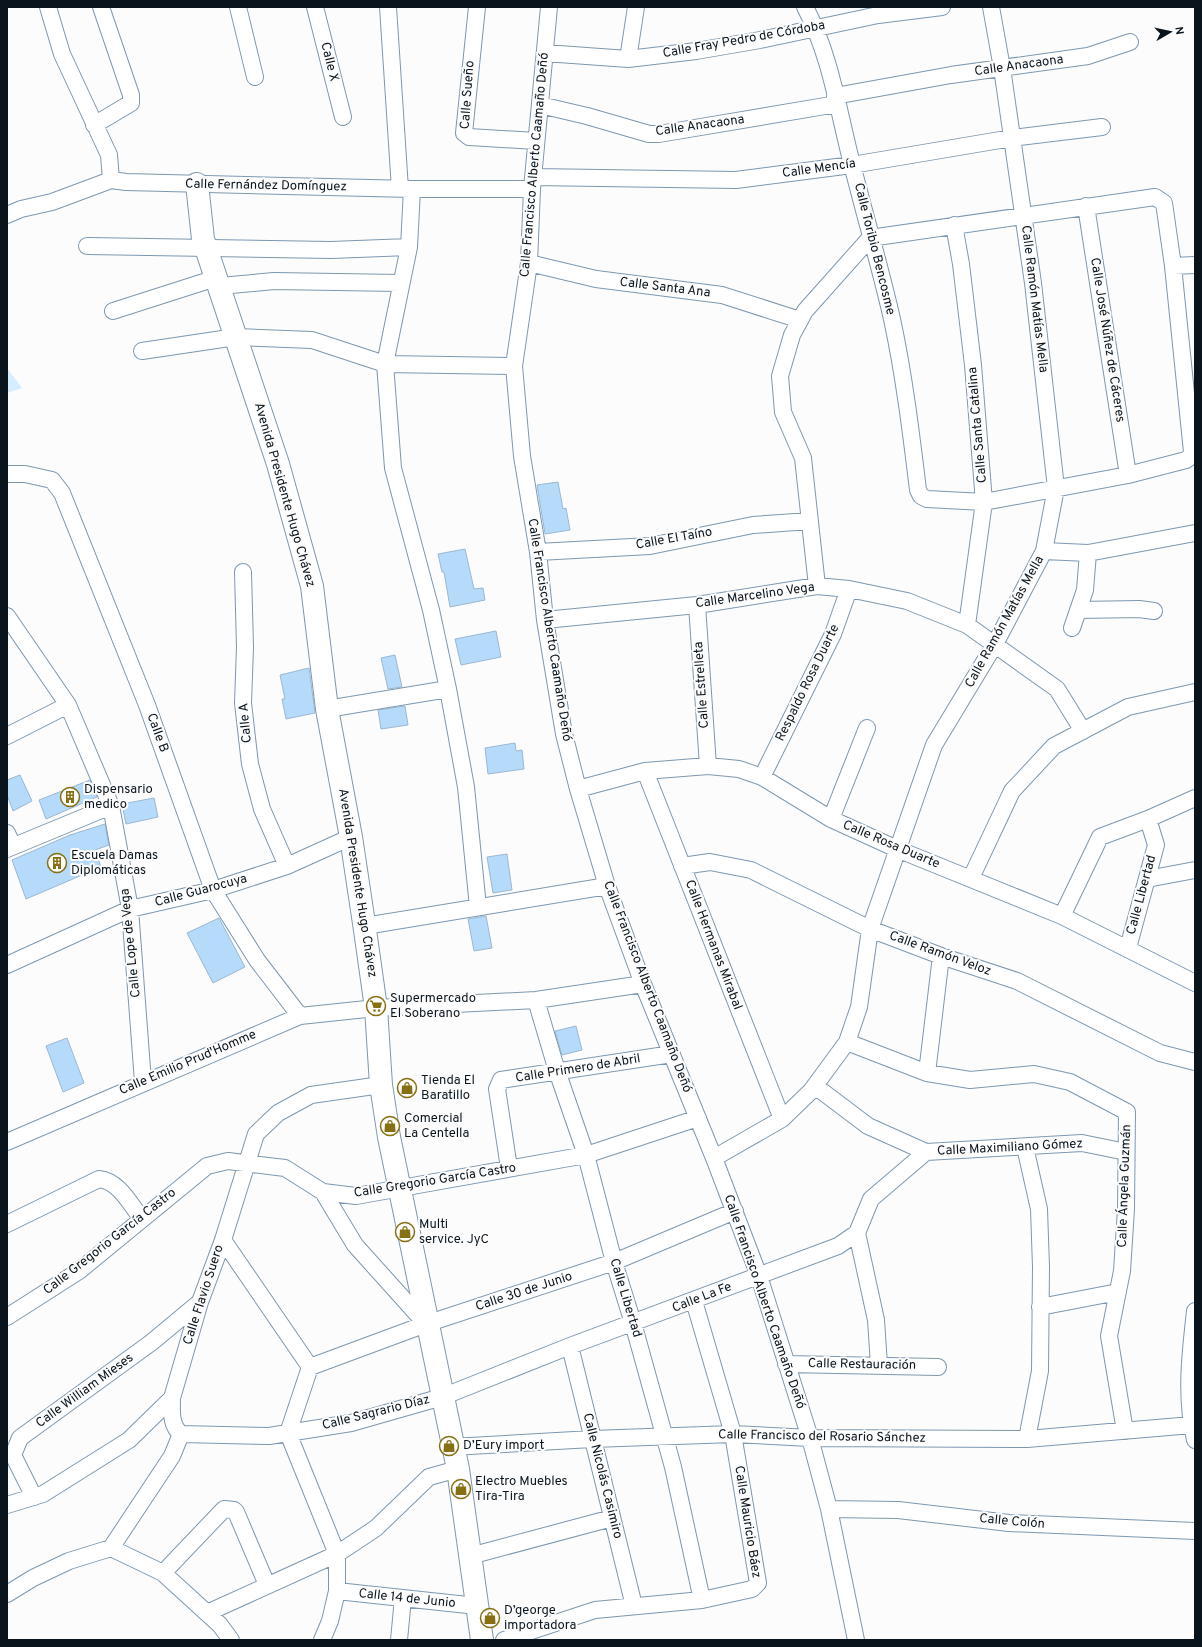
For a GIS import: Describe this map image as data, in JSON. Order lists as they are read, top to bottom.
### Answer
{
  "streets": {
    "main road": ["Avenida Presidente Hugo Chávez"],
    "street": [
      "Calle Fray Pedro de Córdoba",
      "Calle X",
      "Calle Anacaona",
      "Calle Sueño",
      "Calle Francisco Alberto Caamaño Deñó",
      "Calle Mencía",
      "Calle Fernández Domínguez",
      "Calle Toribio Bencosme",
      "Calle Santa Ana",
      "Calle Ramón Matías Mella",
      "Calle José Núñez de Cáceres",
      "Calle Santa Catalina",
      "Calle El Taíno",
      "Calle Marcelino Vega",
      "Respaldo Rosa Duarte",
      "Calle Estrelleta",
      "Calle A",
      "Calle B",
      "Calle Rosa Duarte",
      "Calle Guarocuya",
      "Calle Libertad",
      "Calle Lope de Vega",
      "Calle Hermanas Mirabal",
      "Calle Ramón Veloz",
      "Calle Emilio Prud'Homme",
      "Calle Primero de Abril",
      "Calle Maximiliano Gómez",
      "Calle Gregorio García Castro",
      "Calle Ángela Guzmán",
      "Calle 30 de Junio",
      "Calle Flavio Suero",
      "Calle La Fe",
      "Calle Restauración",
      "Calle William Mieses",
      "Calle Sagrario Díaz",
      "Calle Francisco del Rosario Sánchez",
      "Calle Nicolás Casimiro",
      "Calle Mauricio Báez",
      "Calle Colón",
      "Calle 14 de Junio"
    ]
  },
  "crossings": [
    ["Calle Fray Pedro de Córdoba", "Calle Francisco Alberto Caamaño Deñó"],
    ["Calle Fray Pedro de Córdoba", "Calle Toribio Bencosme"],
    ["Calle Anacaona", "Calle Francisco Alberto Caamaño Deñó"],
    ["Calle Anacaona", "Calle Toribio Bencosme"],
    ["Calle Anacaona", "Calle Ramón Matías Mella"],
    ["Calle Sueño", "Calle Francisco Alberto Caamaño Deñó"],
    ["Calle Francisco Alberto Caamaño Deñó", "Calle Mencía"],
    ["Calle Francisco Alberto Caamaño Deñó", "Calle Fernández Domínguez"],
    ["Calle Francisco Alberto Caamaño Deñó", "Calle Santa Ana"],
    ["Calle Francisco Alberto Caamaño Deñó", "Calle Ramón Matías Mella"],
    ["Calle Francisco Alberto Caamaño Deñó", "Calle El Taíno"],
    ["Calle Francisco Alberto Caamaño Deñó", "Calle Marcelino Vega"],
    ["Calle Francisco Alberto Caamaño Deñó", "Calle Rosa Duarte"],
    ["Calle Francisco Alberto Caamaño Deñó", "Calle Emilio Prud'Homme"],
    ["Calle Francisco Alberto Caamaño Deñó", "Calle Primero de Abril"],
    ["Calle Francisco Alberto Caamaño Deñó", "Calle Gregorio García Castro"],
    ["Calle Francisco Alberto Caamaño Deñó", "Calle 30 de Junio"],
    ["Calle Francisco Alberto Caamaño Deñó", "Calle La Fe"],
    ["Calle Francisco Alberto Caamaño Deñó", "Calle Restauración"],
    ["Calle Francisco Alberto Caamaño Deñó", "Calle Francisco del Rosario Sánchez"],
    ["Calle Francisco Alberto Caamaño Deñó", "Calle Colón"],
    ["Calle Mencía", "Calle Fernández Domínguez"],
    ["Calle Mencía", "Calle Toribio Bencosme"],
    ["Calle Mencía", "Calle Ramón Matías Mella"],
    ["Calle Fernández Domínguez", "Avenida Presidente Hugo Chávez"],
    ["Calle Toribio Bencosme", "Calle Santa Catalina"],
    ["Calle Ramón Matías Mella", "Calle Marcelino Vega"],
    ["Calle Ramón Matías Mella", "Calle Rosa Duarte"],
    ["Calle Ramón Matías Mella", "Calle Hermanas Mirabal"],
    ["Calle Ramón Matías Mella", "Calle Ramón Veloz"],
    ["Calle Ramón Matías Mella", "Calle Maximiliano Gómez"],
    ["Calle Ramón Matías Mella", "Calle Ángela Guzmán"],
    ["Calle Santa Catalina", "Calle Marcelino Vega"],
    ["Avenida Presidente Hugo Chávez", "Calle Guarocuya"],
    ["Avenida Presidente Hugo Chávez", "Calle Emilio Prud'Homme"],
    ["Avenida Presidente Hugo Chávez", "Calle Gregorio García Castro"],
    ["Avenida Presidente Hugo Chávez", "Calle 30 de Junio"],
    ["Avenida Presidente Hugo Chávez", "Calle Flavio Suero"],
    ["Avenida Presidente Hugo Chávez", "Calle La Fe"],
    ["Avenida Presidente Hugo Chávez", "Calle Sagrario Díaz"],
    ["Avenida Presidente Hugo Chávez", "Calle Francisco del Rosario Sánchez"],
    ["Avenida Presidente Hugo Chávez", "Calle 14 de Junio"],
    ["Calle Marcelino Vega", "Respaldo Rosa Duarte"],
    ["Calle Marcelino Vega", "Calle Estrelleta"],
    ["Respaldo Rosa Duarte", "Calle Rosa Duarte"],
    ["Calle Estrelleta", "Calle Rosa Duarte"],
    ["Calle A", "Calle Guarocuya"],
    ["Calle B", "Calle Guarocuya"],
    ["Calle B", "Calle Emilio Prud'Homme"],
    ["Calle Rosa Duarte", "Calle Libertad"],
    ["Calle Rosa Duarte", "Calle Hermanas Mirabal"],
    ["Calle Guarocuya", "Calle Lope de Vega"],
    ["Calle Libertad", "Calle Emilio Prud'Homme"],
    ["Calle Libertad", "Calle Primero de Abril"],
    ["Calle Libertad", "Calle Gregorio García Castro"],
    ["Calle Libertad", "Calle 30 de Junio"],
    ["Calle Libertad", "Calle La Fe"],
    ["Calle Libertad", "Calle Francisco del Rosario Sánchez"],
    ["Calle Libertad", "Calle Mauricio Báez"],
    ["Calle Lope de Vega", "Calle Emilio Prud'Homme"],
    ["Calle Hermanas Mirabal", "Calle Ramón Veloz"],
    ["Calle Primero de Abril", "Calle Gregorio García Castro"],
    ["Calle Maximiliano Gómez", "Calle Ángela Guzmán"],
    ["Calle Gregorio García Castro", "Calle Flavio Suero"],
    ["Calle Ángela Guzmán", "Calle Francisco del Rosario Sánchez"],
    ["Calle Flavio Suero", "Calle William Mieses"],
    ["Calle La Fe", "Calle Sagrario Díaz"],
    ["Calle La Fe", "Calle Nicolás Casimiro"],
    ["Calle La Fe", "Calle Mauricio Báez"],
    ["Calle Francisco del Rosario Sánchez", "Calle Nicolás Casimiro"],
    ["Calle Francisco del Rosario Sánchez", "Calle Mauricio Báez"],
    ["Calle Nicolás Casimiro", "Calle Mauricio Báez"]
  ],
  "places": {
    "building": ["Dispensario medico", "Escuela Damas Diplomáticas"],
    "supermarket": ["Supermercado El Soberano"],
    "shop": [
      "Tienda El Baratillo",
      "Comercial La Centella",
      "Multi service. JyC",
      "D’Eury import",
      "Electro Muebles Tira-Tira",
      "D’george importadora"
    ]
  },
  "north": "right"
}
